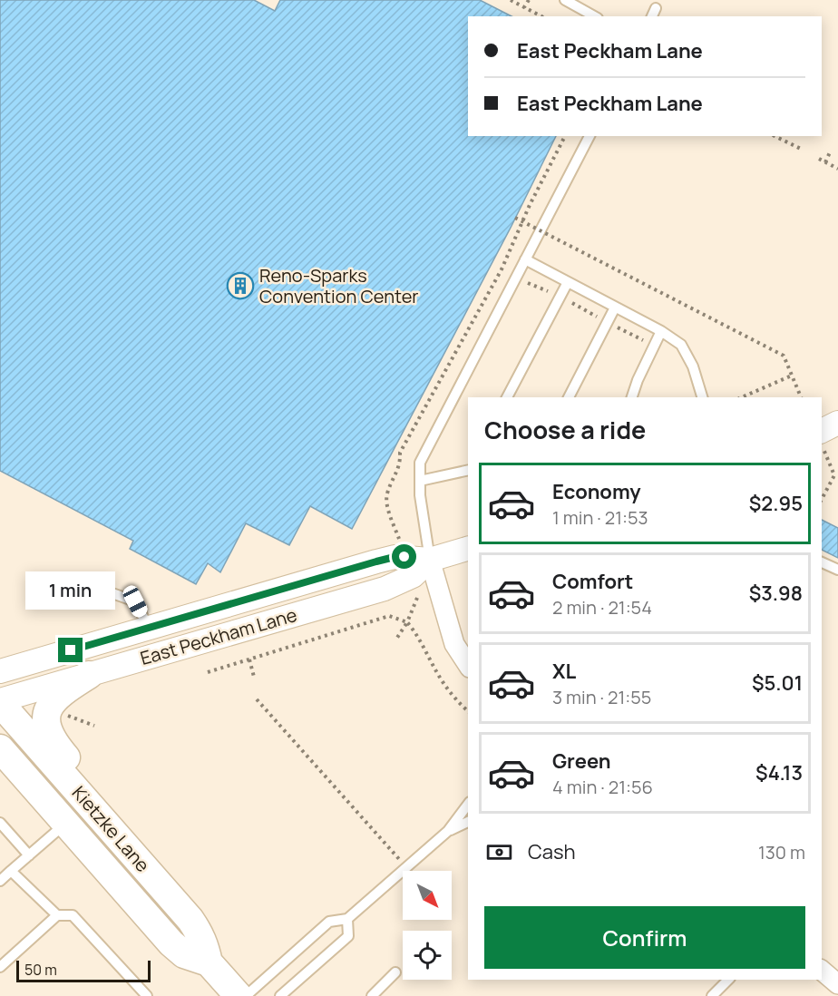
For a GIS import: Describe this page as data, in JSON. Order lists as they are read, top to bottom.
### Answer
{
  "streets": {
    "main road": ["Kietzke Lane"],
    "street": ["East Peckham Lane"]
  },
  "crossings": [
    ["East Peckham Lane", "Kietzke Lane"]
  ],
  "places": {
    "building": ["Reno-Sparks Convention Center"]
  },
  "scale_bar": "50 m",
  "north": "bottom right",
  "page": {
    "banner": ["East Peckham Lane", "East Peckham Lane"],
    "heading": "Choose a ride",
    "list": [
      {
        "name": "Economy",
        "note": "1 min · 21:53",
        "value": "$2.95"
      },
      {
        "name": "Comfort",
        "note": "2 min · 21:54",
        "value": "$3.98"
      },
      {
        "name": "XL",
        "note": "3 min · 21:55",
        "value": "$5.01"
      },
      {
        "name": "Green",
        "note": "4 min · 21:56",
        "value": "$4.13"
      }
    ],
    "bubble": "1 min",
    "pay": ["Cash", "130 m"],
    "buttons": "Confirm",
    "scale": "50 m"
  }
}
